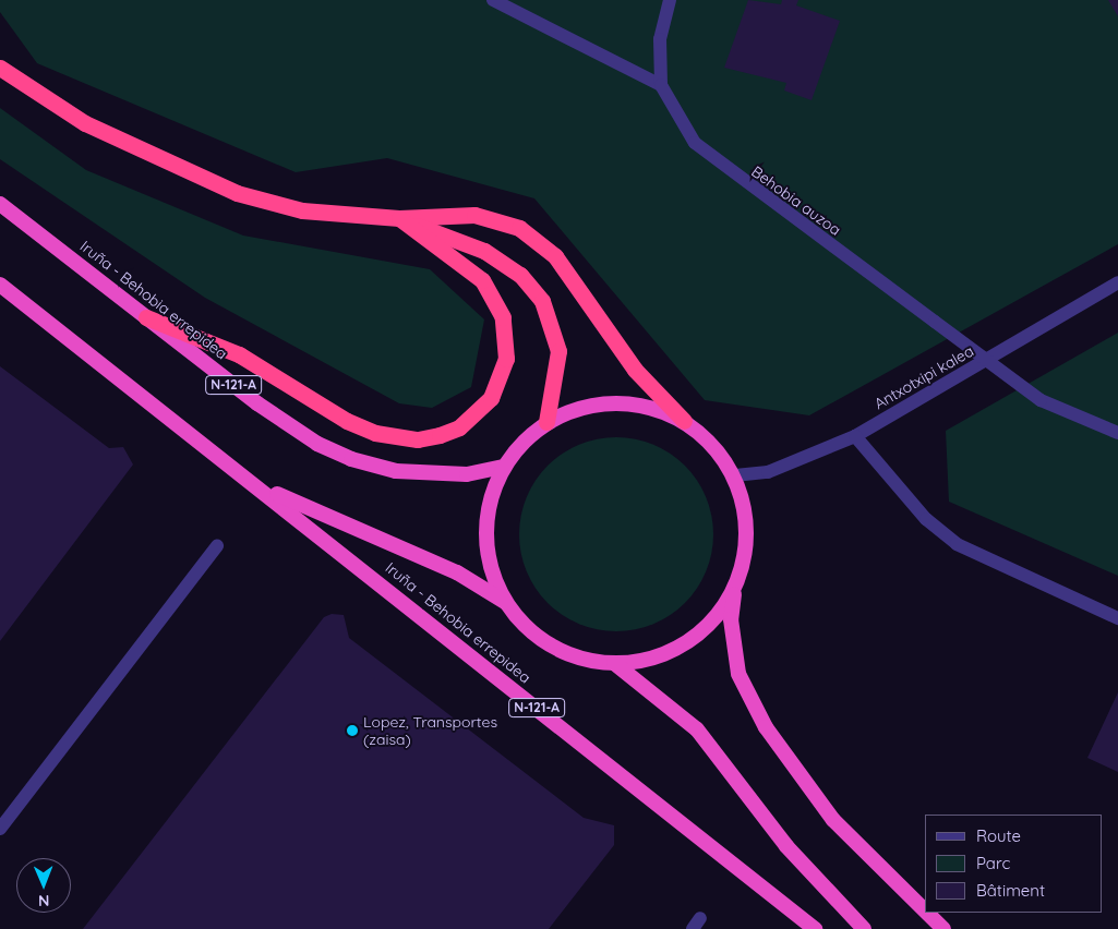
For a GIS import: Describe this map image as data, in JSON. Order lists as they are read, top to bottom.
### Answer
{
  "streets": {
    "highway": ["Iruña - Behobia errepidea", "N-121-A"],
    "street": ["Behobia auzoa", "Antxotxipi kalea"]
  },
  "crossings": [
    ["Iruña - Behobia errepidea", "N-121-A"],
    ["Antxotxipi kalea", "N-121-A"]
  ],
  "places": ["Lopez, Transportes (zaisa)"],
  "legend": ["Route", "Parc", "Bâtiment"],
  "north": "bottom"
}
